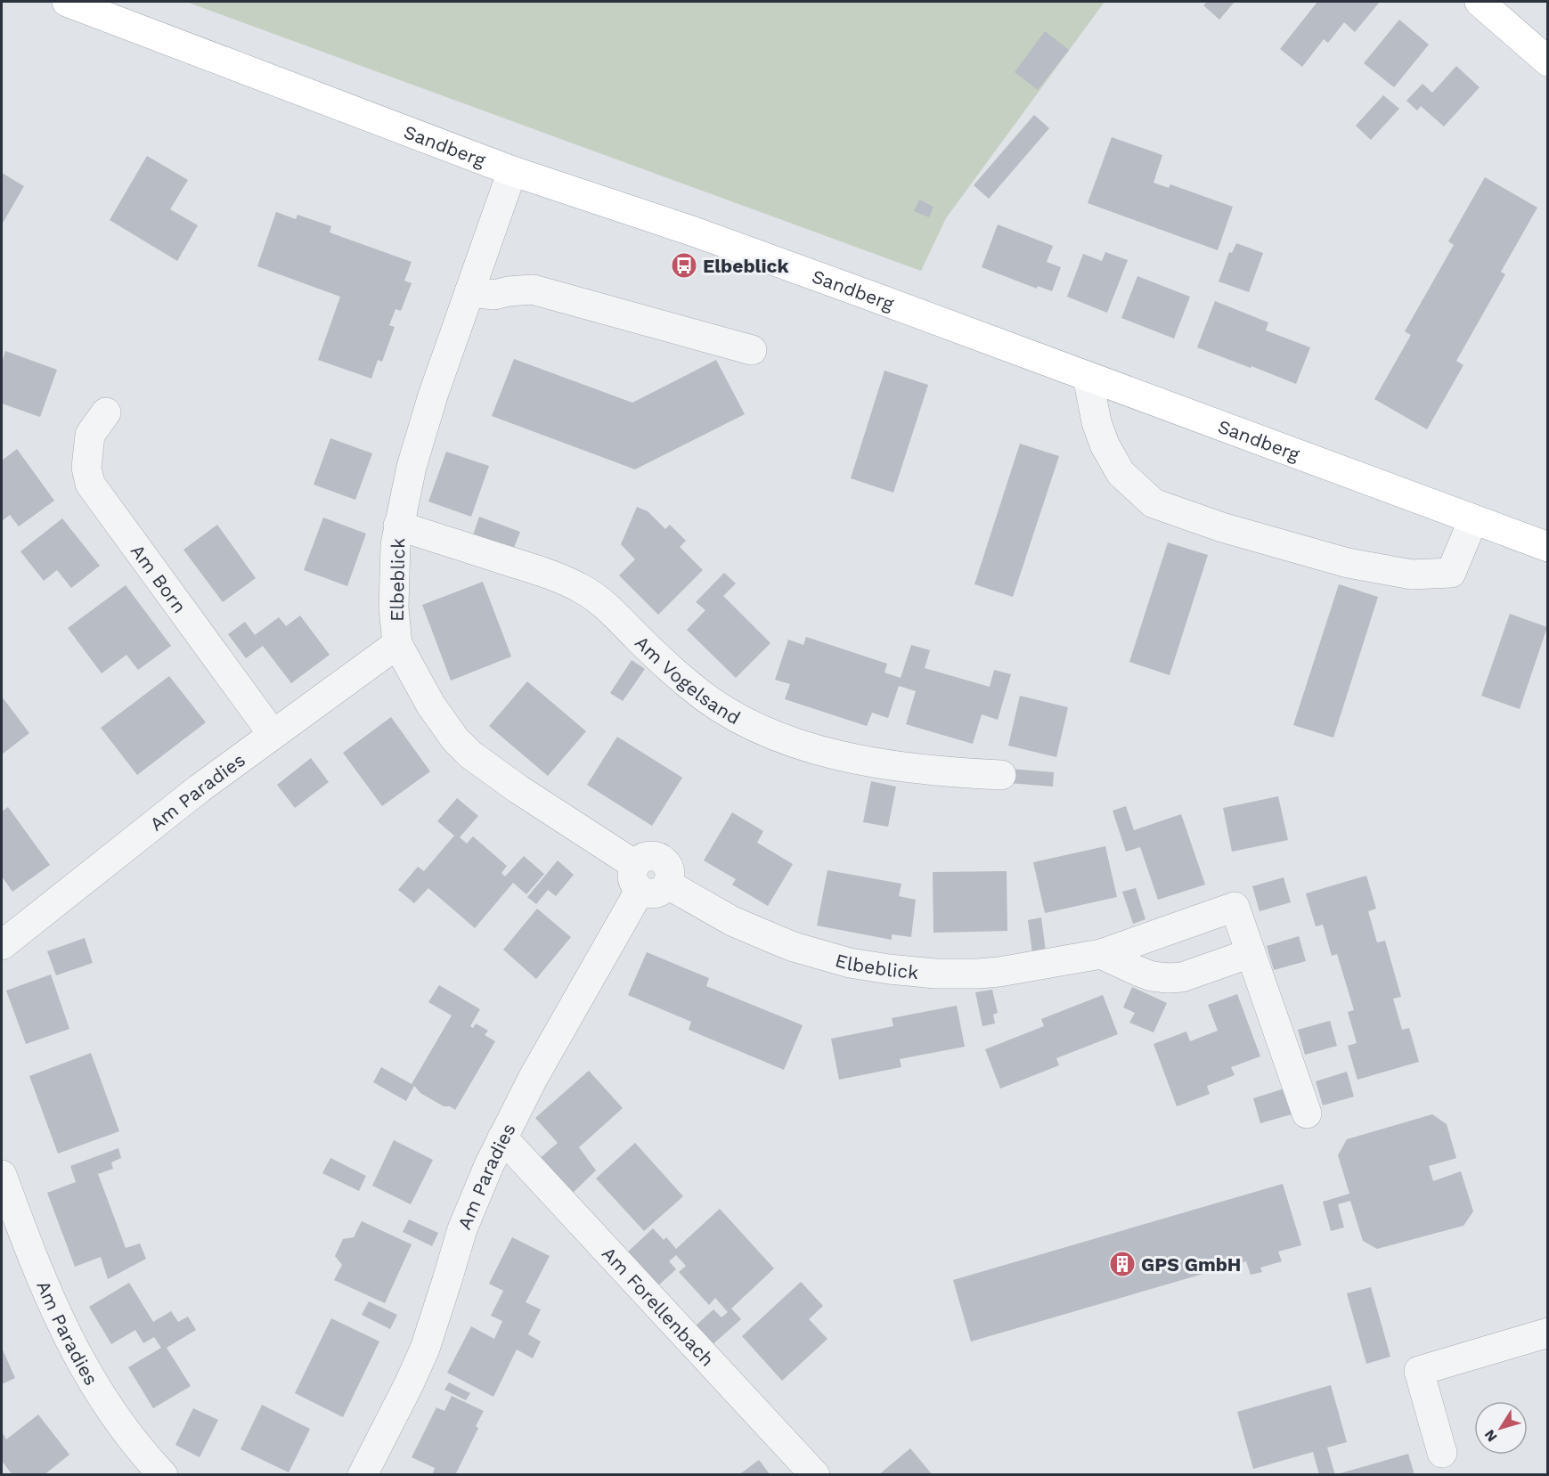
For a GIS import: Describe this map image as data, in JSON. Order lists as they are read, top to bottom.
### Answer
{
  "streets": {
    "main road": ["Sandberg"],
    "street": [
      "Am Born",
      "Elbeblick",
      "Am Vogelsand",
      "Am Paradies",
      "Am Forellenbach"
    ]
  },
  "crossings": [
    ["Sandberg", "Elbeblick"],
    ["Am Born", "Am Paradies"],
    ["Elbeblick", "Am Vogelsand"],
    ["Elbeblick", "Am Paradies"],
    ["Am Paradies", "Am Forellenbach"]
  ],
  "places": {
    "bus stop": ["Elbeblick"],
    "building": ["GPS GmbH"]
  },
  "north": "bottom left"
}
